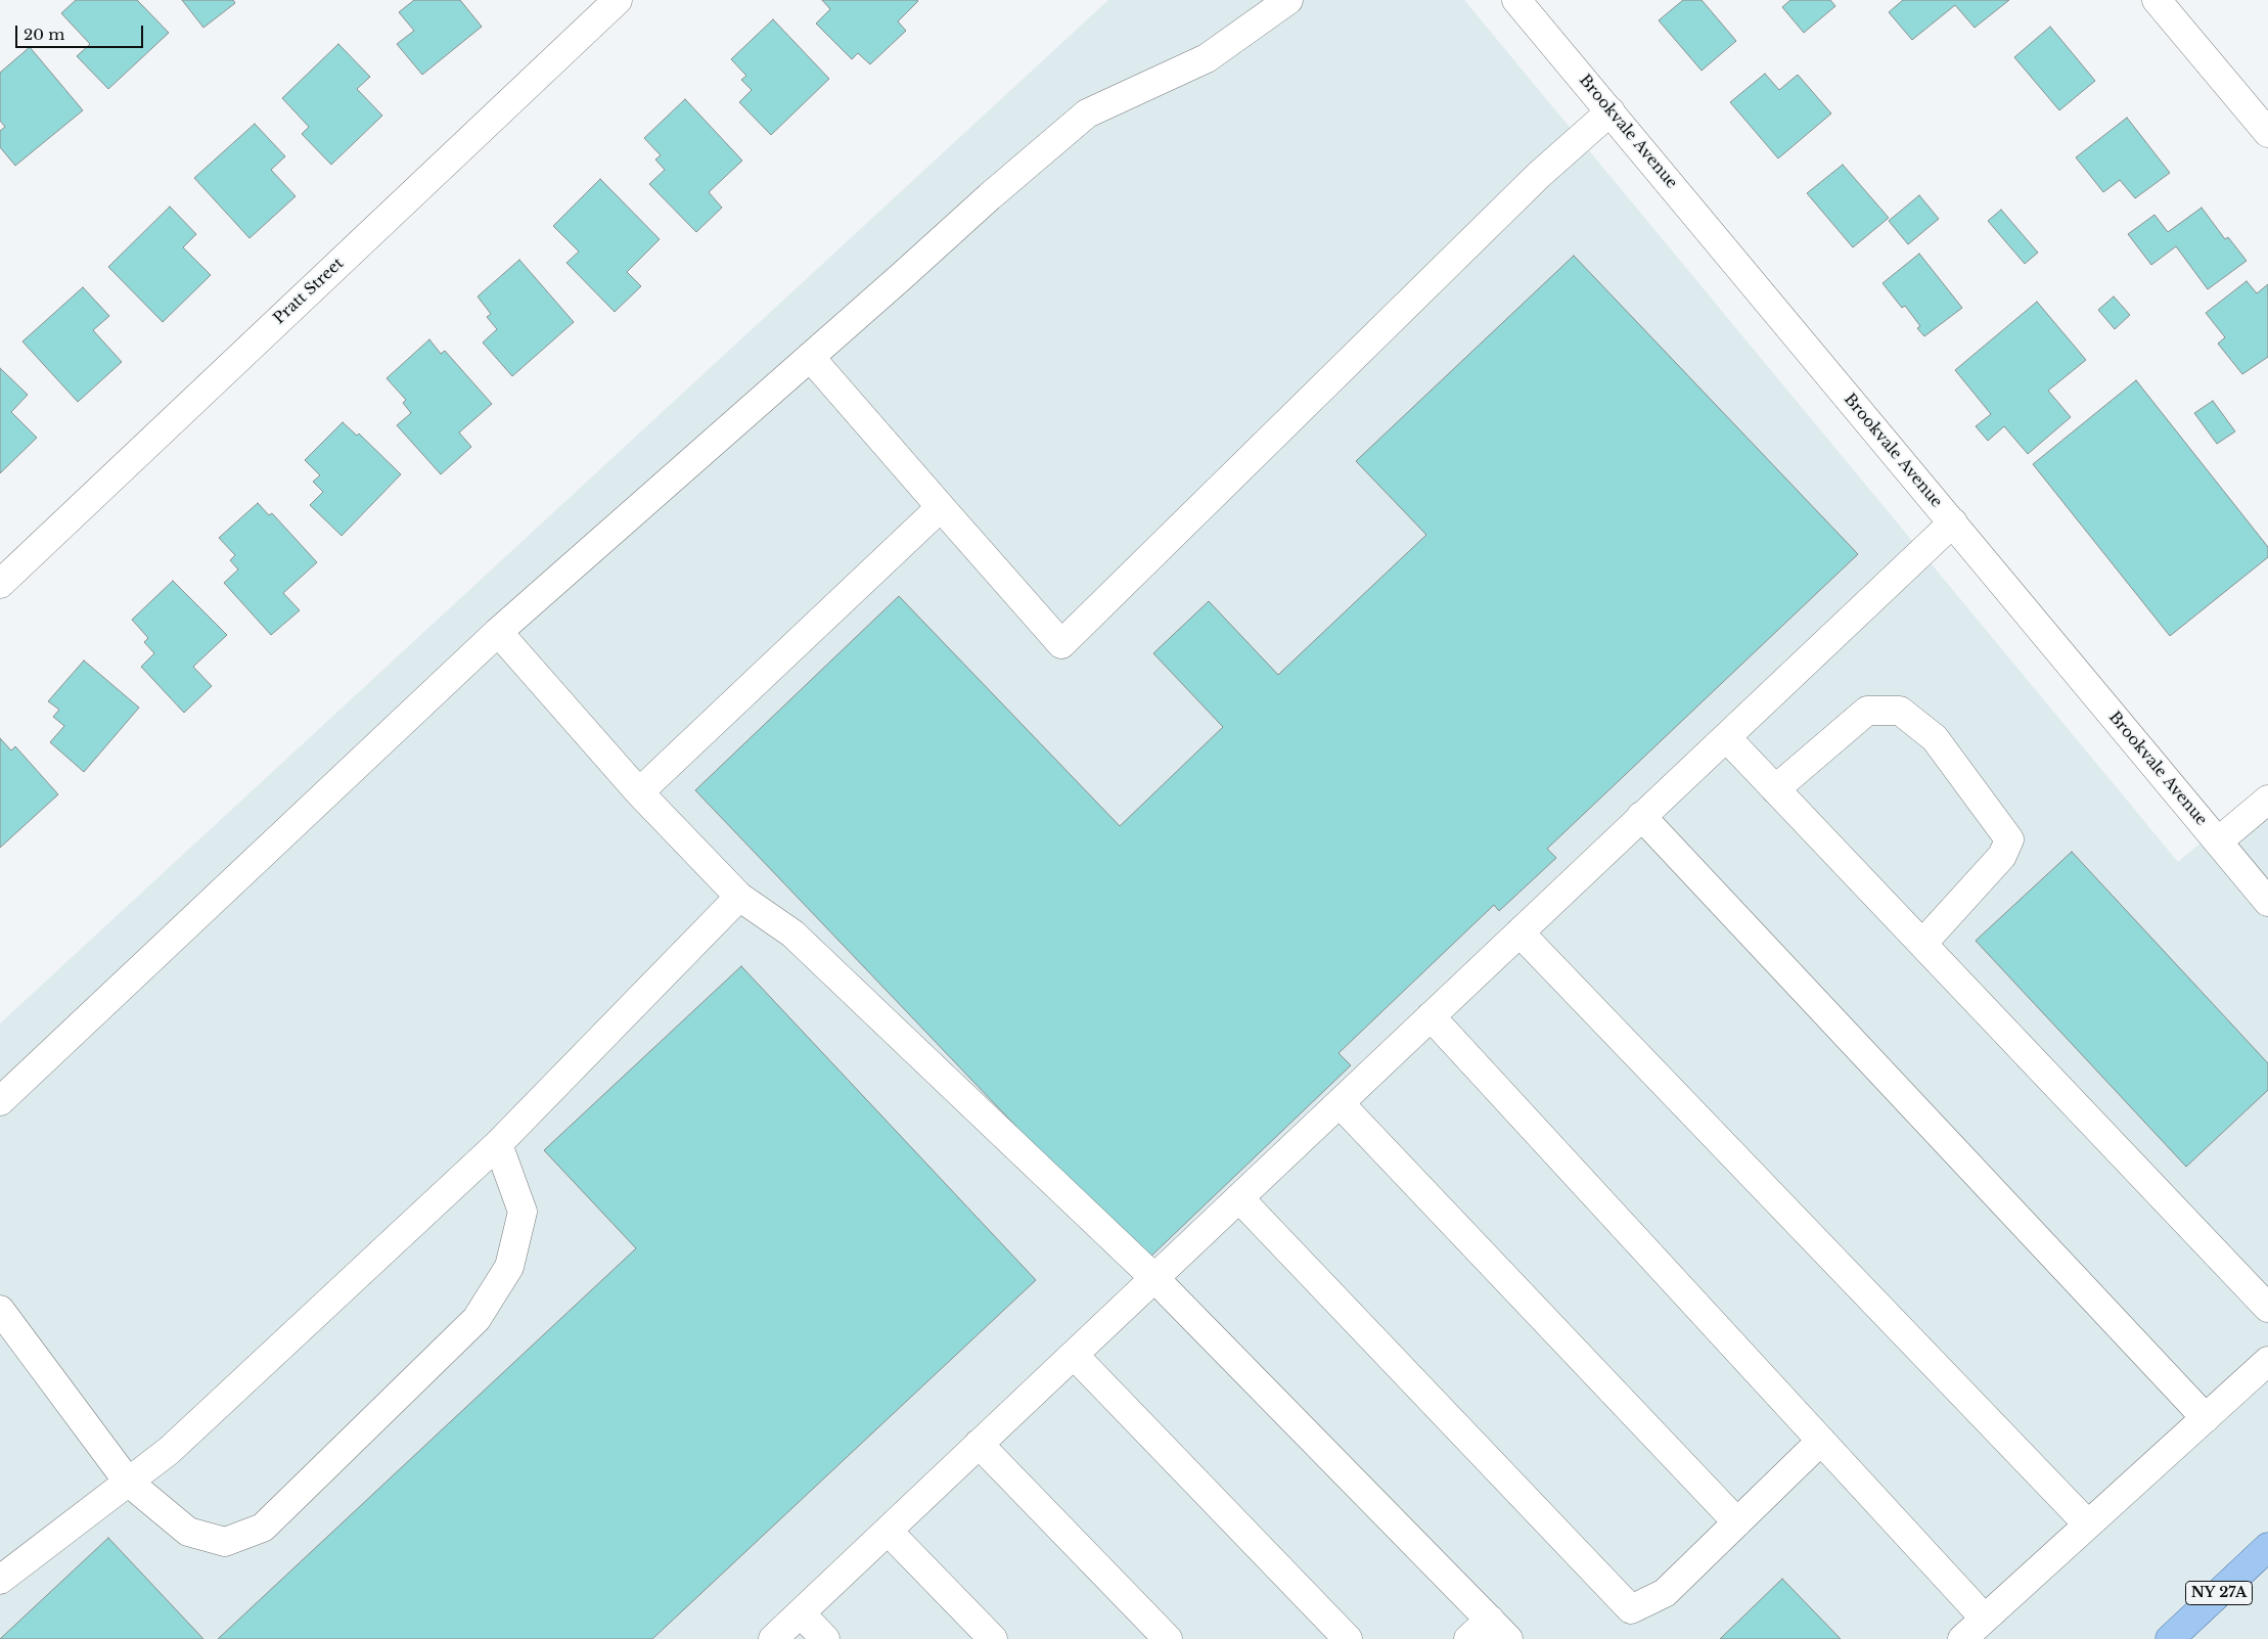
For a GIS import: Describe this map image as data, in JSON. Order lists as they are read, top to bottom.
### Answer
{
  "streets": {
    "main road": ["NY 27A"],
    "street": ["Brookvale Avenue", "Pratt Street"]
  },
  "scale_bar": "20 m"
}
